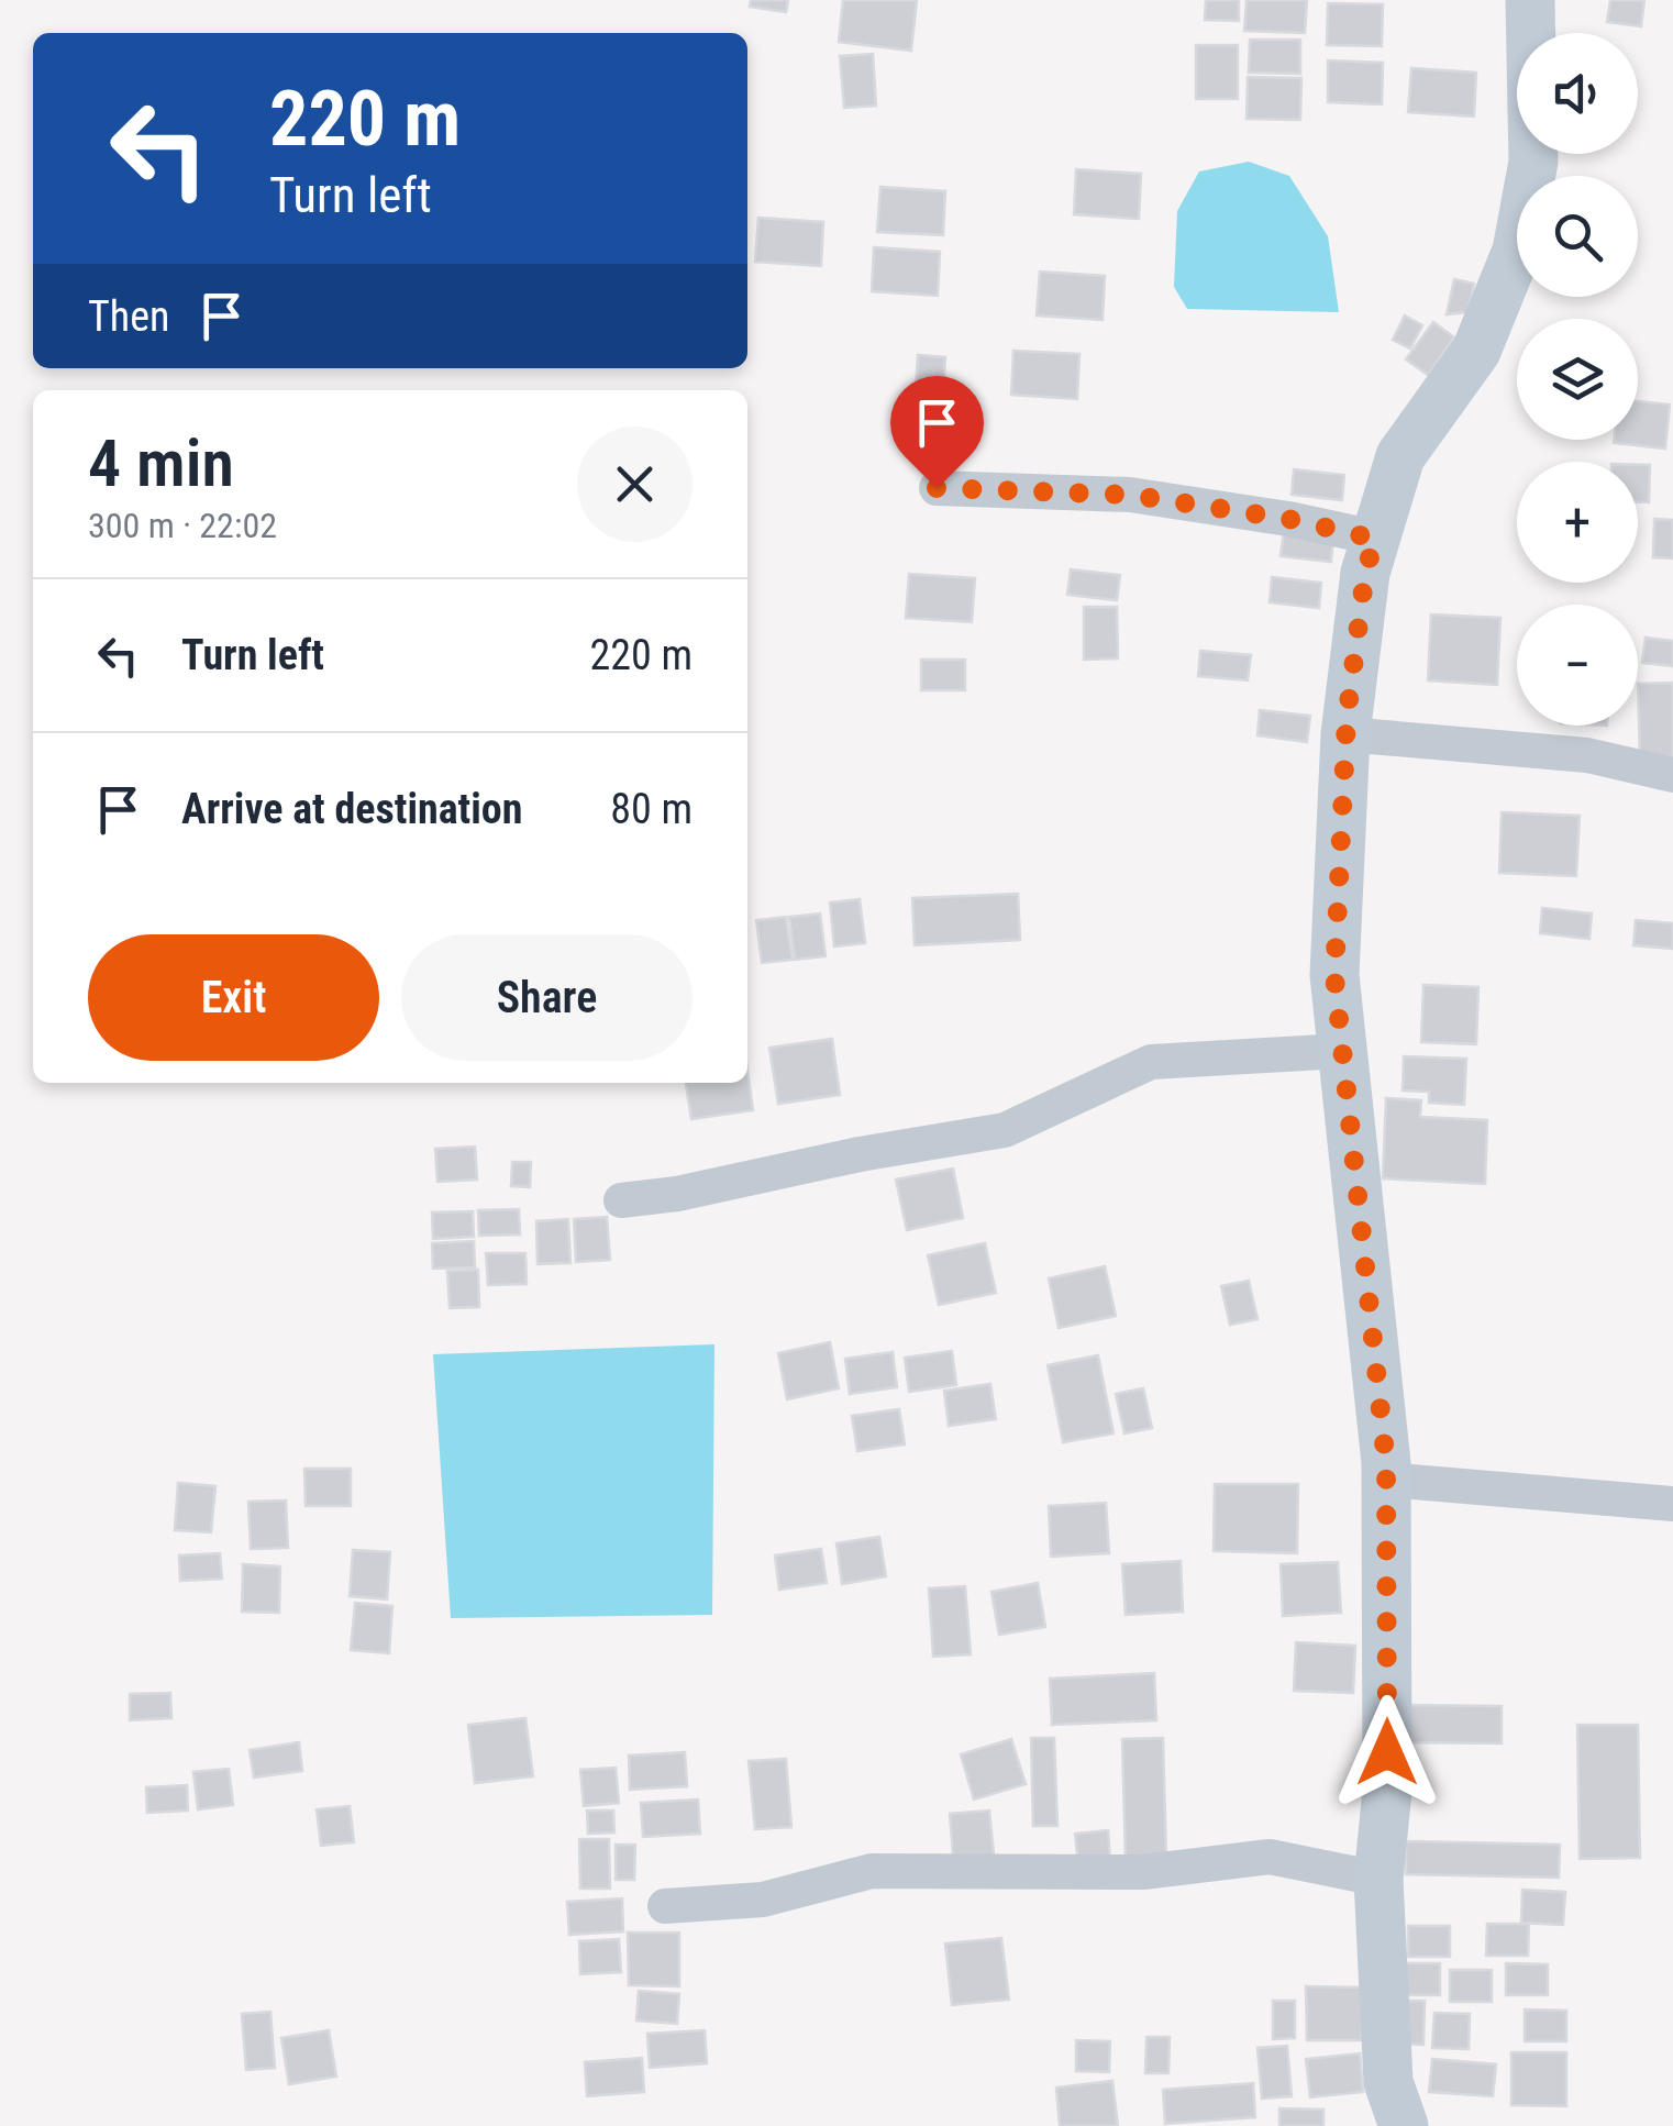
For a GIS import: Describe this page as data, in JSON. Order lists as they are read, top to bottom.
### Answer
{
  "page": {
    "map_buttons": ["+", "−"],
    "turn": ["220 m", "Turn left"],
    "then": "Then",
    "heading": ["4 min", "300 m · 22:02"],
    "list": [
      {
        "name": "Turn left",
        "value": "220 m"
      },
      {
        "name": "Arrive at destination",
        "value": "80 m"
      }
    ],
    "buttons": ["Exit", "Share"]
  }
}
